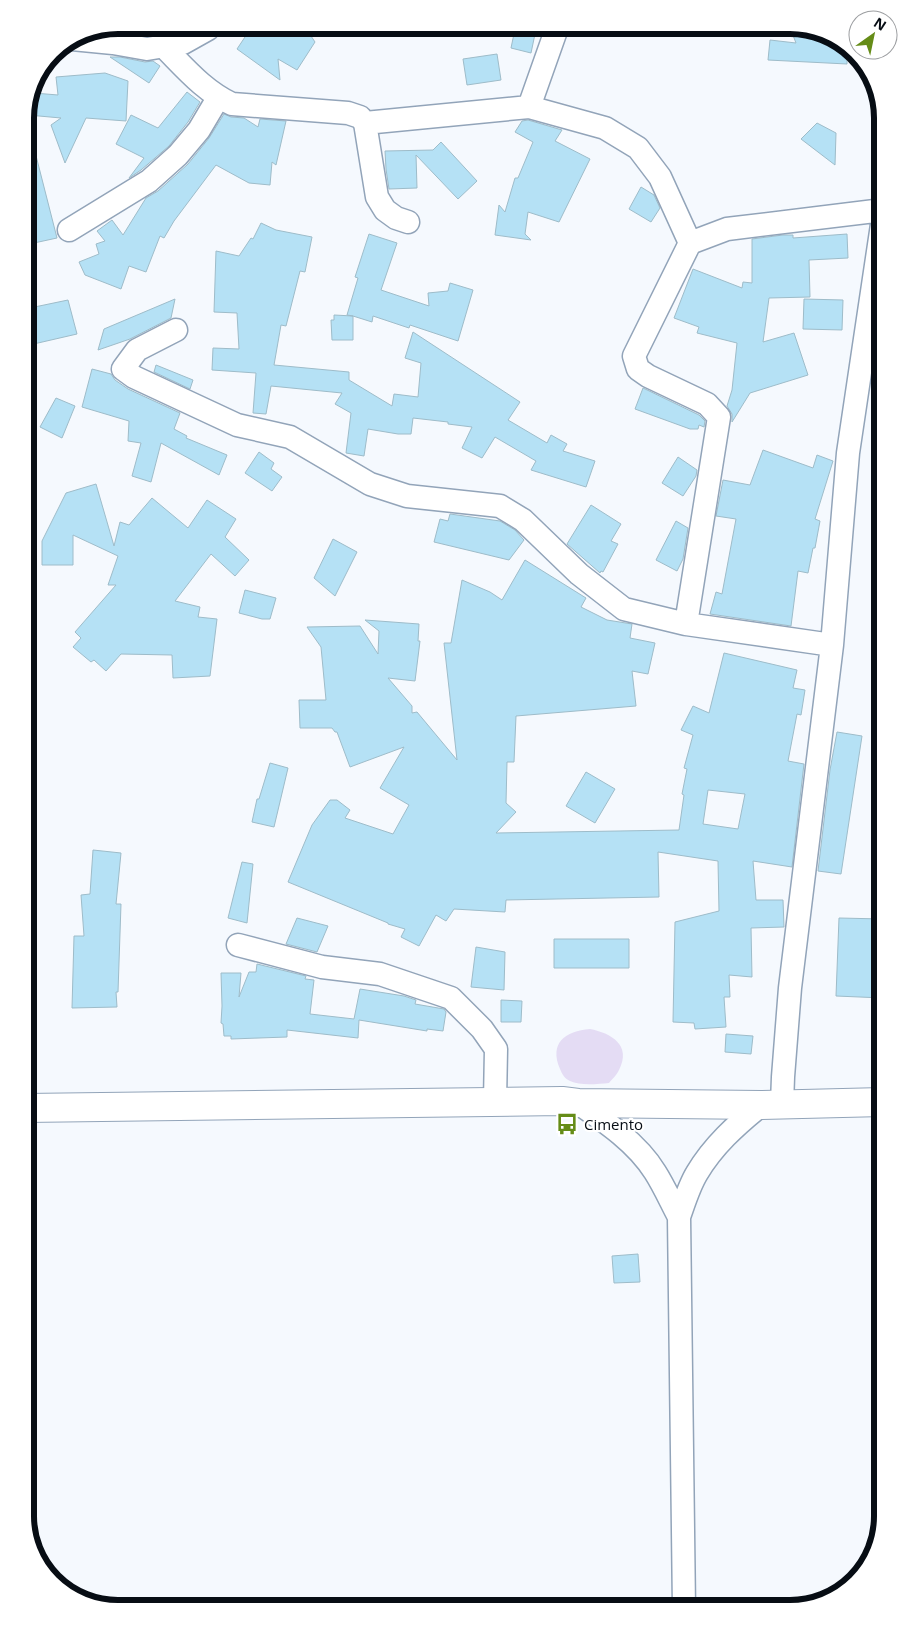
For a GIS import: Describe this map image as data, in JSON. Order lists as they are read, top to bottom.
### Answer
{
  "places": {
    "bus stop": ["Cimento"]
  },
  "north": "top right"
}
